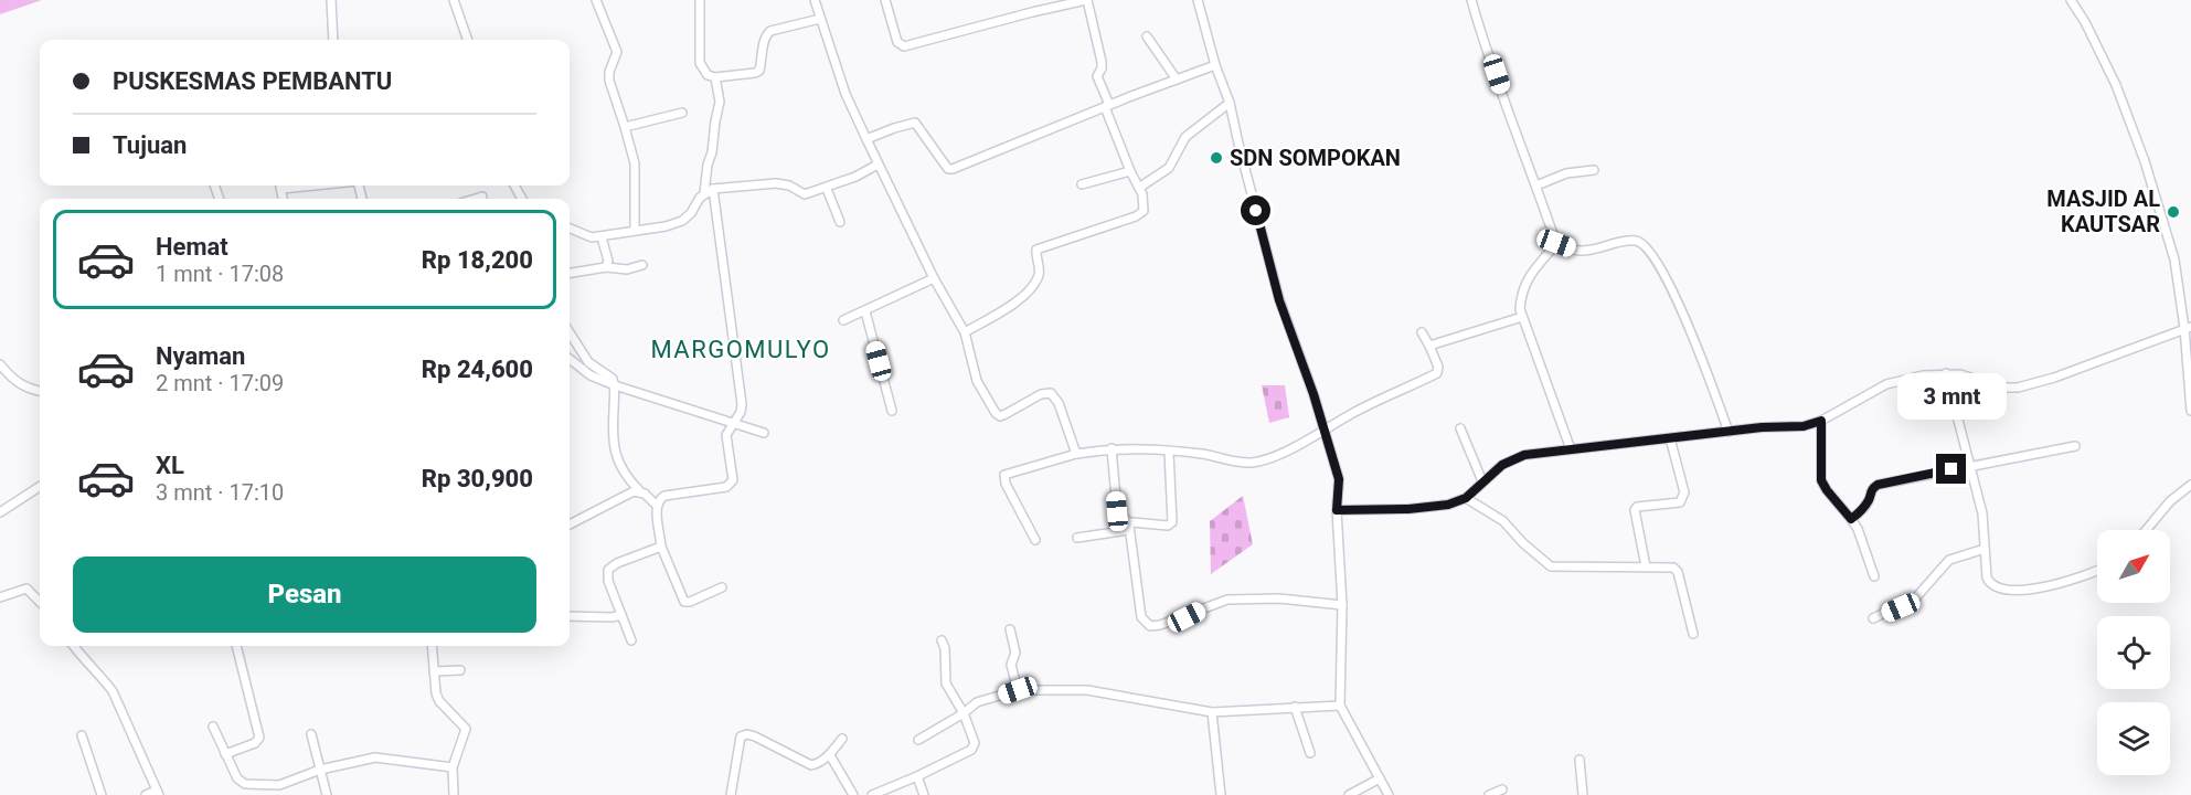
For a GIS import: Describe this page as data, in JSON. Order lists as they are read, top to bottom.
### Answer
{
  "districts": ["MARGOMULYO"],
  "places": ["SDN SOMPOKAN", "MASJID AL KAUTSAR"],
  "north": "top right",
  "page": {
    "banner": ["PUSKESMAS PEMBANTU", "Tujuan"],
    "list": [
      {
        "name": "Hemat",
        "note": "1 mnt · 17:08",
        "value": "Rp 18,200"
      },
      {
        "name": "Nyaman",
        "note": "2 mnt · 17:09",
        "value": "Rp 24,600"
      },
      {
        "name": "XL",
        "note": "3 mnt · 17:10",
        "value": "Rp 30,900"
      }
    ],
    "bubble": "3 mnt",
    "buttons": "Pesan"
  }
}
